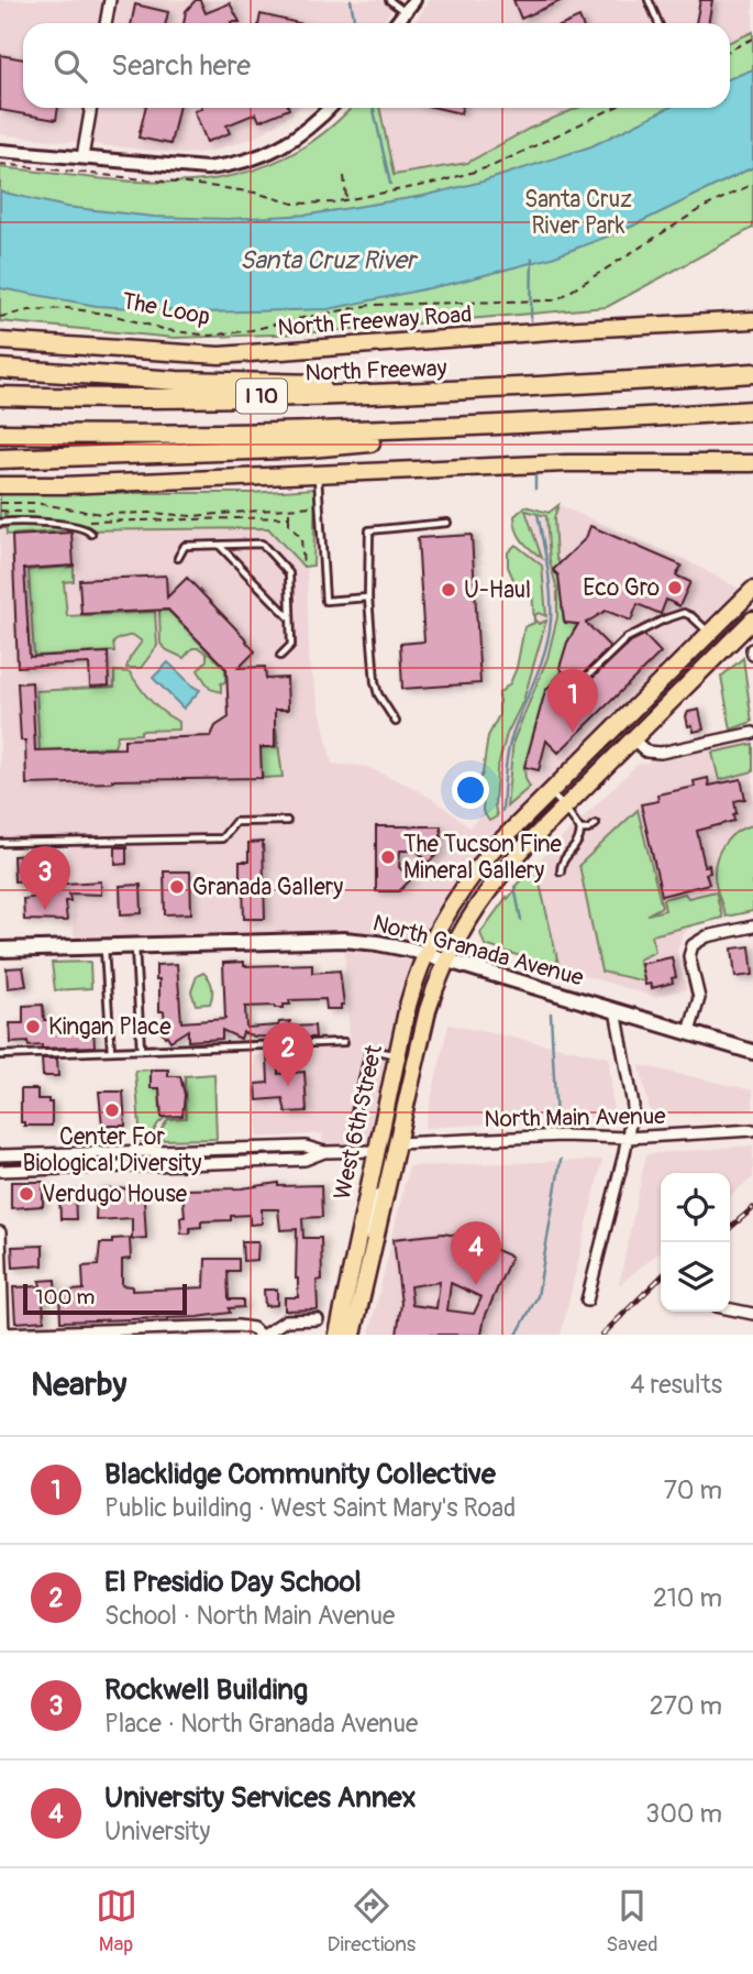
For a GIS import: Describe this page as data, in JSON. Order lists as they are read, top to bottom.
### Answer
{
  "streets": {
    "highway": ["North Freeway", "I 10"],
    "main road": ["North Freeway Road", "North Granada Avenue", "West 6th Street"],
    "street": ["North Main Avenue"],
    "path": ["The Loop"]
  },
  "crossings": [
    ["North Granada Avenue", "West 6th Street"],
    ["North Main Avenue", "West 6th Street"]
  ],
  "water": ["Santa Cruz River"],
  "parks": ["Santa Cruz River Park"],
  "places": [
    "Eco Gro",
    "U-Haul",
    "The Tucson Fine Mineral Gallery",
    "Granada Gallery",
    "Kingan Place",
    "Center For Biological Diversity",
    "Verdugo House"
  ],
  "scale_bar": "100 m",
  "page": {
    "search": "Search here",
    "pins": [
      "1",
      "3",
      "2",
      "4"
    ],
    "scale": "100 m",
    "heading": ["Nearby", "4 results"],
    "list": [
      {
        "mark": "1",
        "name": "Blacklidge Community Collective",
        "note": "Public building · West Saint Mary's Road",
        "value": "70 m"
      },
      {
        "mark": "2",
        "name": "El Presidio Day School",
        "note": "School · North Main Avenue",
        "value": "210 m"
      },
      {
        "mark": "3",
        "name": "Rockwell Building",
        "note": "Place · North Granada Avenue",
        "value": "270 m"
      },
      {
        "mark": "4",
        "name": "University Services Annex",
        "note": "University",
        "value": "300 m"
      }
    ],
    "nav": ["Map", "Directions", "Saved"]
  }
}
